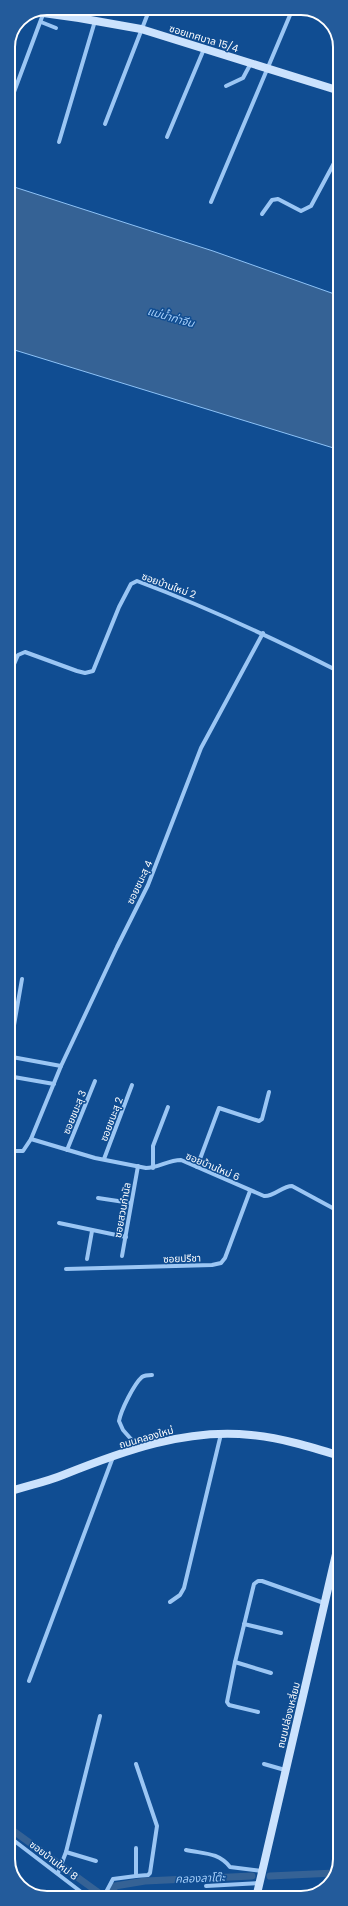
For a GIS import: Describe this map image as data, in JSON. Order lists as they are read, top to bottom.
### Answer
{
  "streets": {
    "street": [
      "ซอยเทศบาล 15/4",
      "ซอยบ้านใหม่ 2",
      "ซอยชนะสุ 4",
      "ซอยชนะสุ 3",
      "ซอยชนะสุ 2",
      "ซอยบ้านใหม่ 6",
      "ซอยสวนกำนัล",
      "ซอยปรีชา",
      "ถนนคลองใหม่",
      "ถนนปล่องเหลี่ยม",
      "ซอยบ้านใหม่ 8"
    ]
  },
  "crossings": [
    ["ซอยบ้านใหม่ 2", "ซอยชนะสุ 4"],
    ["ซอยชนะสุ 4", "ซอยบ้านใหม่ 6"],
    ["ซอยชนะสุ 3", "ซอยบ้านใหม่ 6"],
    ["ซอยชนะสุ 2", "ซอยบ้านใหม่ 6"],
    ["ซอยบ้านใหม่ 6", "ซอยสวนกำนัล"],
    ["ซอยบ้านใหม่ 6", "ซอยปรีชา"]
  ],
  "water": ["แม่น้ำท่าจีน", "คลองลาโต๊ะ"]
}
